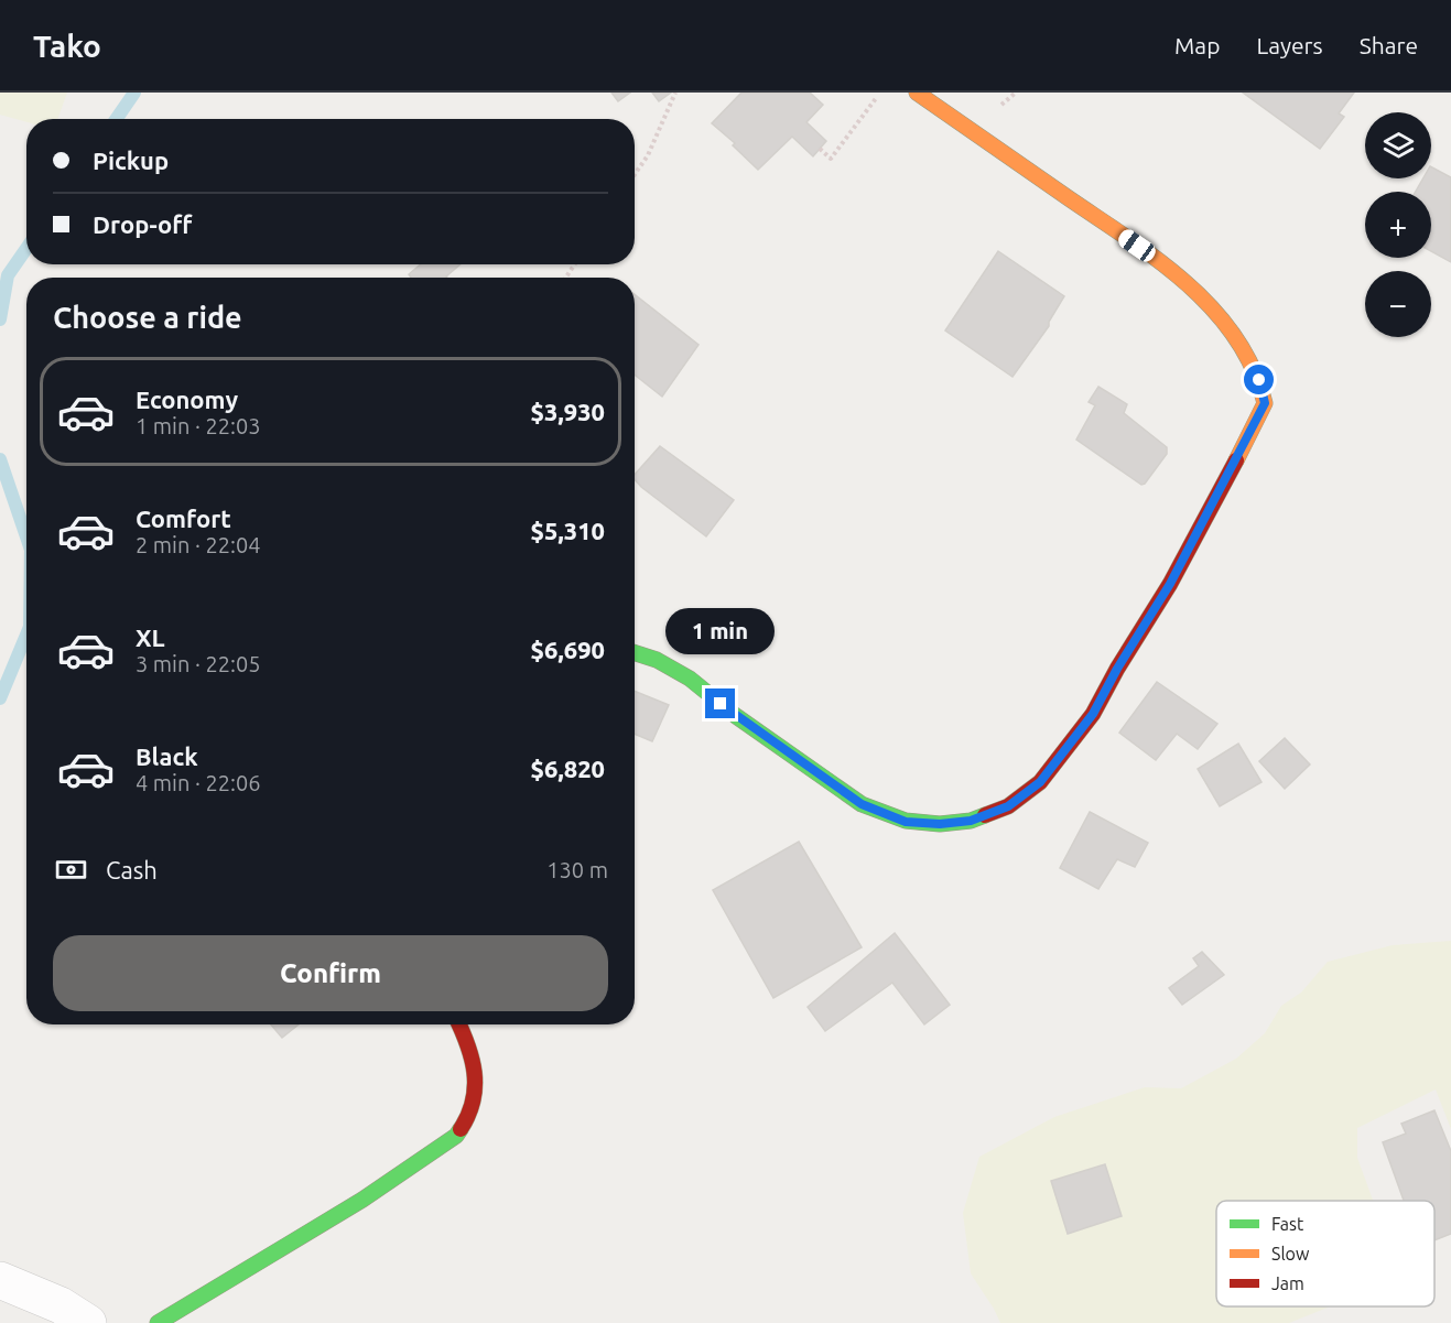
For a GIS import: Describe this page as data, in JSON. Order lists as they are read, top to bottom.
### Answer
{
  "legend": ["Fast", "Slow", "Jam"],
  "page": {
    "header": "Tako",
    "nav": ["Map", "Layers", "Share"],
    "map_buttons": ["+", "−"],
    "banner": ["Pickup", "Drop-off"],
    "heading": "Choose a ride",
    "list": [
      {
        "name": "Economy",
        "note": "1 min · 22:03",
        "value": "$3,930"
      },
      {
        "name": "Comfort",
        "note": "2 min · 22:04",
        "value": "$5,310"
      },
      {
        "name": "XL",
        "note": "3 min · 22:05",
        "value": "$6,690"
      },
      {
        "name": "Black",
        "note": "4 min · 22:06",
        "value": "$6,820"
      }
    ],
    "bubble": "1 min",
    "pay": ["Cash", "130 m"],
    "buttons": "Confirm"
  }
}
